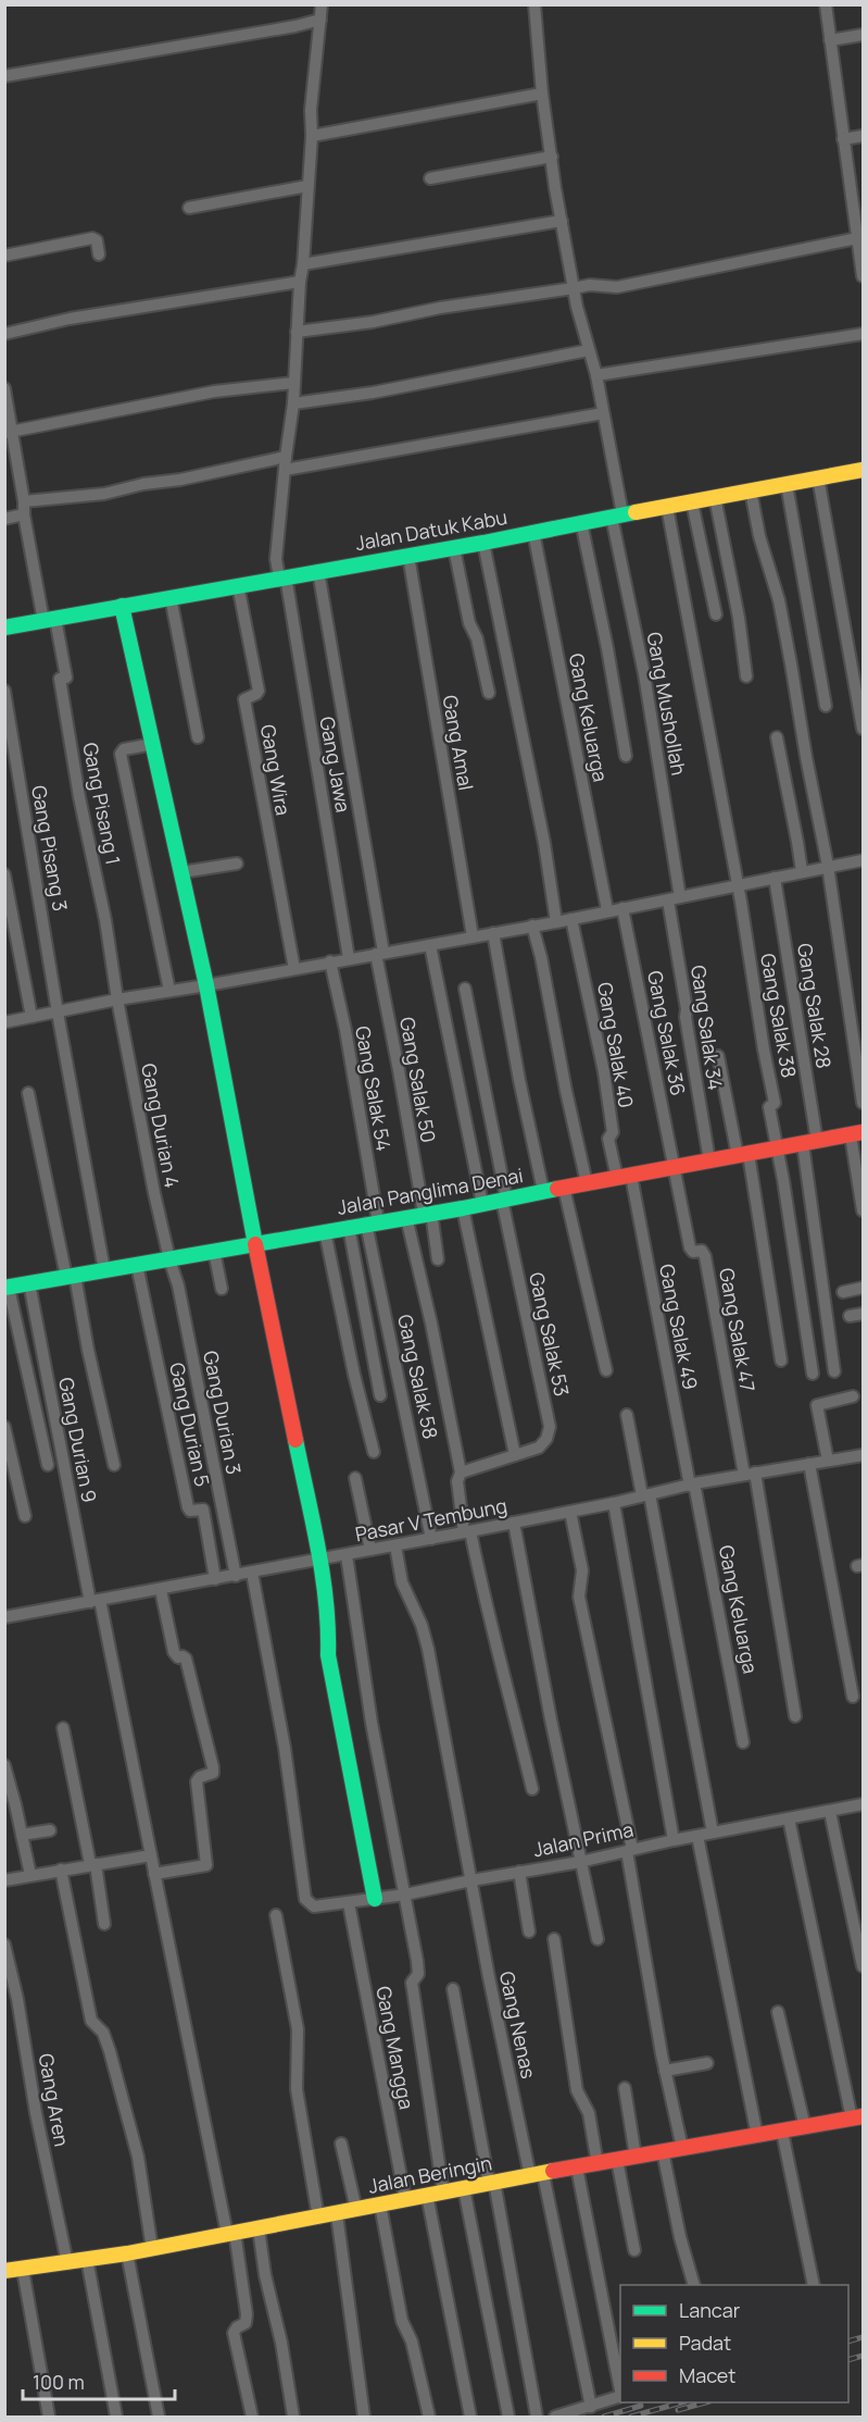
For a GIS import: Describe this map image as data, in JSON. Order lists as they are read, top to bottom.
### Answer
{
  "streets": {
    "street": [
      "Jalan Datuk Kabu",
      "Gang Mushollah",
      "Gang Keluarga",
      "Gang Amal",
      "Gang Jawa",
      "Gang Wira",
      "Gang Pisang 1",
      "Gang Pisang 3",
      "Gang Salak 28",
      "Gang Salak 38",
      "Gang Salak 34",
      "Gang Salak 36",
      "Gang Salak 40",
      "Gang Salak 50",
      "Gang Salak 54",
      "Gang Durian 4",
      "Jalan Panglima Denai",
      "Gang Salak 49",
      "Gang Salak 47",
      "Gang Salak 53",
      "Gang Salak 58",
      "Gang Durian 3",
      "Gang Durian 5",
      "Gang Durian 9",
      "Pasar V Tembung",
      "Jalan Prima",
      "Gang Nenas",
      "Gang Mangga",
      "Gang Aren",
      "Jalan Beringin"
    ]
  },
  "crossings": [
    ["Jalan Datuk Kabu", "Gang Mushollah"],
    ["Jalan Datuk Kabu", "Gang Keluarga"],
    ["Jalan Datuk Kabu", "Gang Amal"],
    ["Jalan Datuk Kabu", "Gang Jawa"],
    ["Jalan Datuk Kabu", "Gang Wira"],
    ["Jalan Datuk Kabu", "Gang Pisang 1"],
    ["Jalan Datuk Kabu", "Gang Salak 38"],
    ["Jalan Datuk Kabu", "Gang Salak 50"],
    ["Gang Mushollah", "Gang Salak 34"],
    ["Gang Keluarga", "Gang Salak 49"],
    ["Gang Keluarga", "Pasar V Tembung"],
    ["Gang Pisang 1", "Gang Durian 4"],
    ["Gang Pisang 3", "Jalan Panglima Denai"],
    ["Gang Salak 28", "Jalan Panglima Denai"],
    ["Gang Salak 38", "Jalan Panglima Denai"],
    ["Gang Salak 34", "Jalan Panglima Denai"],
    ["Gang Salak 36", "Jalan Panglima Denai"],
    ["Gang Salak 36", "Gang Salak 47"],
    ["Gang Salak 40", "Jalan Panglima Denai"],
    ["Gang Salak 40", "Gang Salak 49"],
    ["Gang Salak 50", "Jalan Panglima Denai"],
    ["Gang Salak 54", "Jalan Panglima Denai"],
    ["Gang Salak 54", "Gang Salak 58"],
    ["Gang Durian 4", "Jalan Panglima Denai"],
    ["Gang Durian 4", "Gang Durian 3"],
    ["Jalan Panglima Denai", "Gang Salak 49"],
    ["Jalan Panglima Denai", "Gang Salak 47"],
    ["Jalan Panglima Denai", "Gang Salak 53"],
    ["Jalan Panglima Denai", "Gang Salak 58"],
    ["Jalan Panglima Denai", "Gang Durian 3"],
    ["Jalan Panglima Denai", "Gang Durian 5"],
    ["Jalan Panglima Denai", "Gang Durian 9"],
    ["Gang Salak 49", "Pasar V Tembung"],
    ["Gang Salak 47", "Pasar V Tembung"],
    ["Gang Salak 58", "Pasar V Tembung"],
    ["Gang Durian 3", "Pasar V Tembung"],
    ["Gang Durian 5", "Pasar V Tembung"],
    ["Gang Durian 9", "Pasar V Tembung"],
    ["Gang Durian 9", "Jalan Beringin"],
    ["Pasar V Tembung", "Jalan Prima"],
    ["Pasar V Tembung", "Gang Nenas"],
    ["Jalan Prima", "Gang Nenas"],
    ["Jalan Prima", "Gang Mangga"],
    ["Gang Nenas", "Jalan Beringin"],
    ["Gang Mangga", "Jalan Beringin"],
    ["Gang Aren", "Jalan Beringin"]
  ],
  "legend": ["Lancar", "Padat", "Macet"],
  "scale_bar": "100 m"
}
